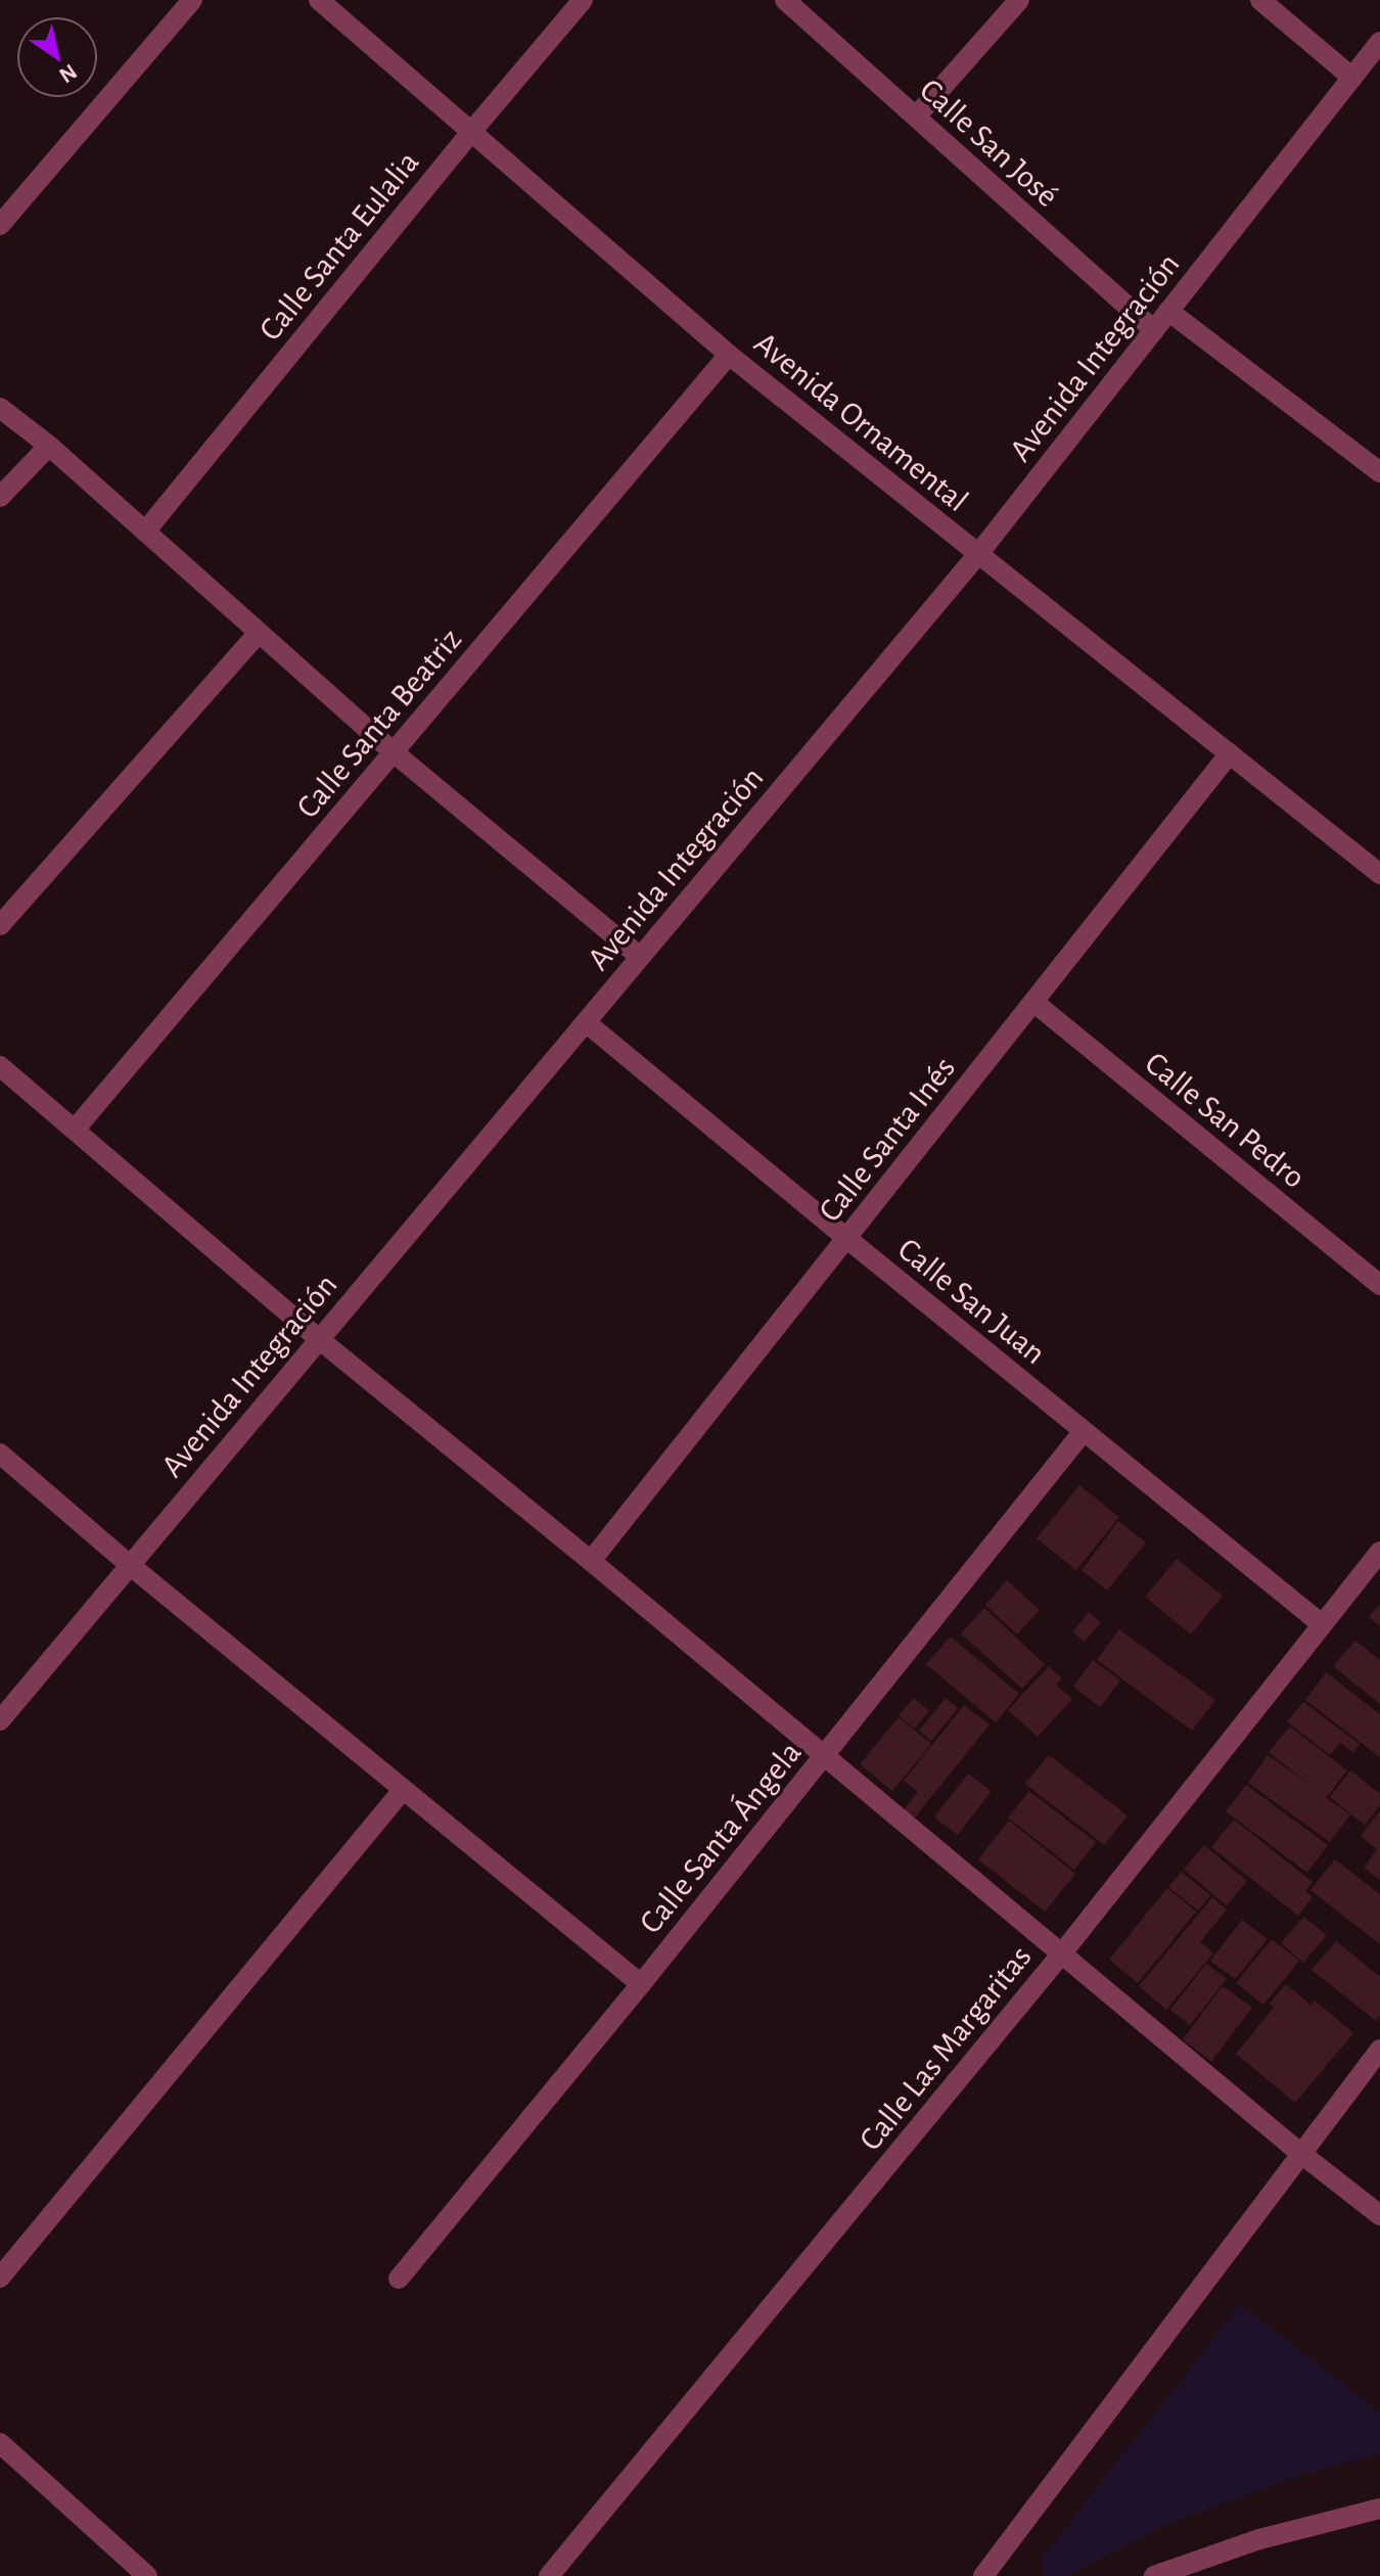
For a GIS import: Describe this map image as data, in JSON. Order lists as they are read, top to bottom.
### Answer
{
  "streets": {
    "street": [
      "Calle San José",
      "Calle Santa Eulalia",
      "Avenida Integración",
      "Avenida Ornamental",
      "Calle Santa Beatriz",
      "Calle San Pedro",
      "Calle Santa Inés",
      "Calle San Juan",
      "Calle Santa Ángela",
      "Calle Las Margaritas"
    ]
  },
  "crossings": [
    ["Calle San José", "Avenida Integración"],
    ["Calle Santa Eulalia", "Avenida Ornamental"],
    ["Avenida Integración", "Avenida Ornamental"],
    ["Avenida Integración", "Calle San Juan"],
    ["Avenida Ornamental", "Calle Santa Beatriz"],
    ["Avenida Ornamental", "Calle Santa Inés"],
    ["Calle San Pedro", "Calle Santa Inés"],
    ["Calle Santa Inés", "Calle San Juan"],
    ["Calle San Juan", "Calle Santa Ángela"],
    ["Calle San Juan", "Calle Las Margaritas"]
  ],
  "north": "bottom right"
}
